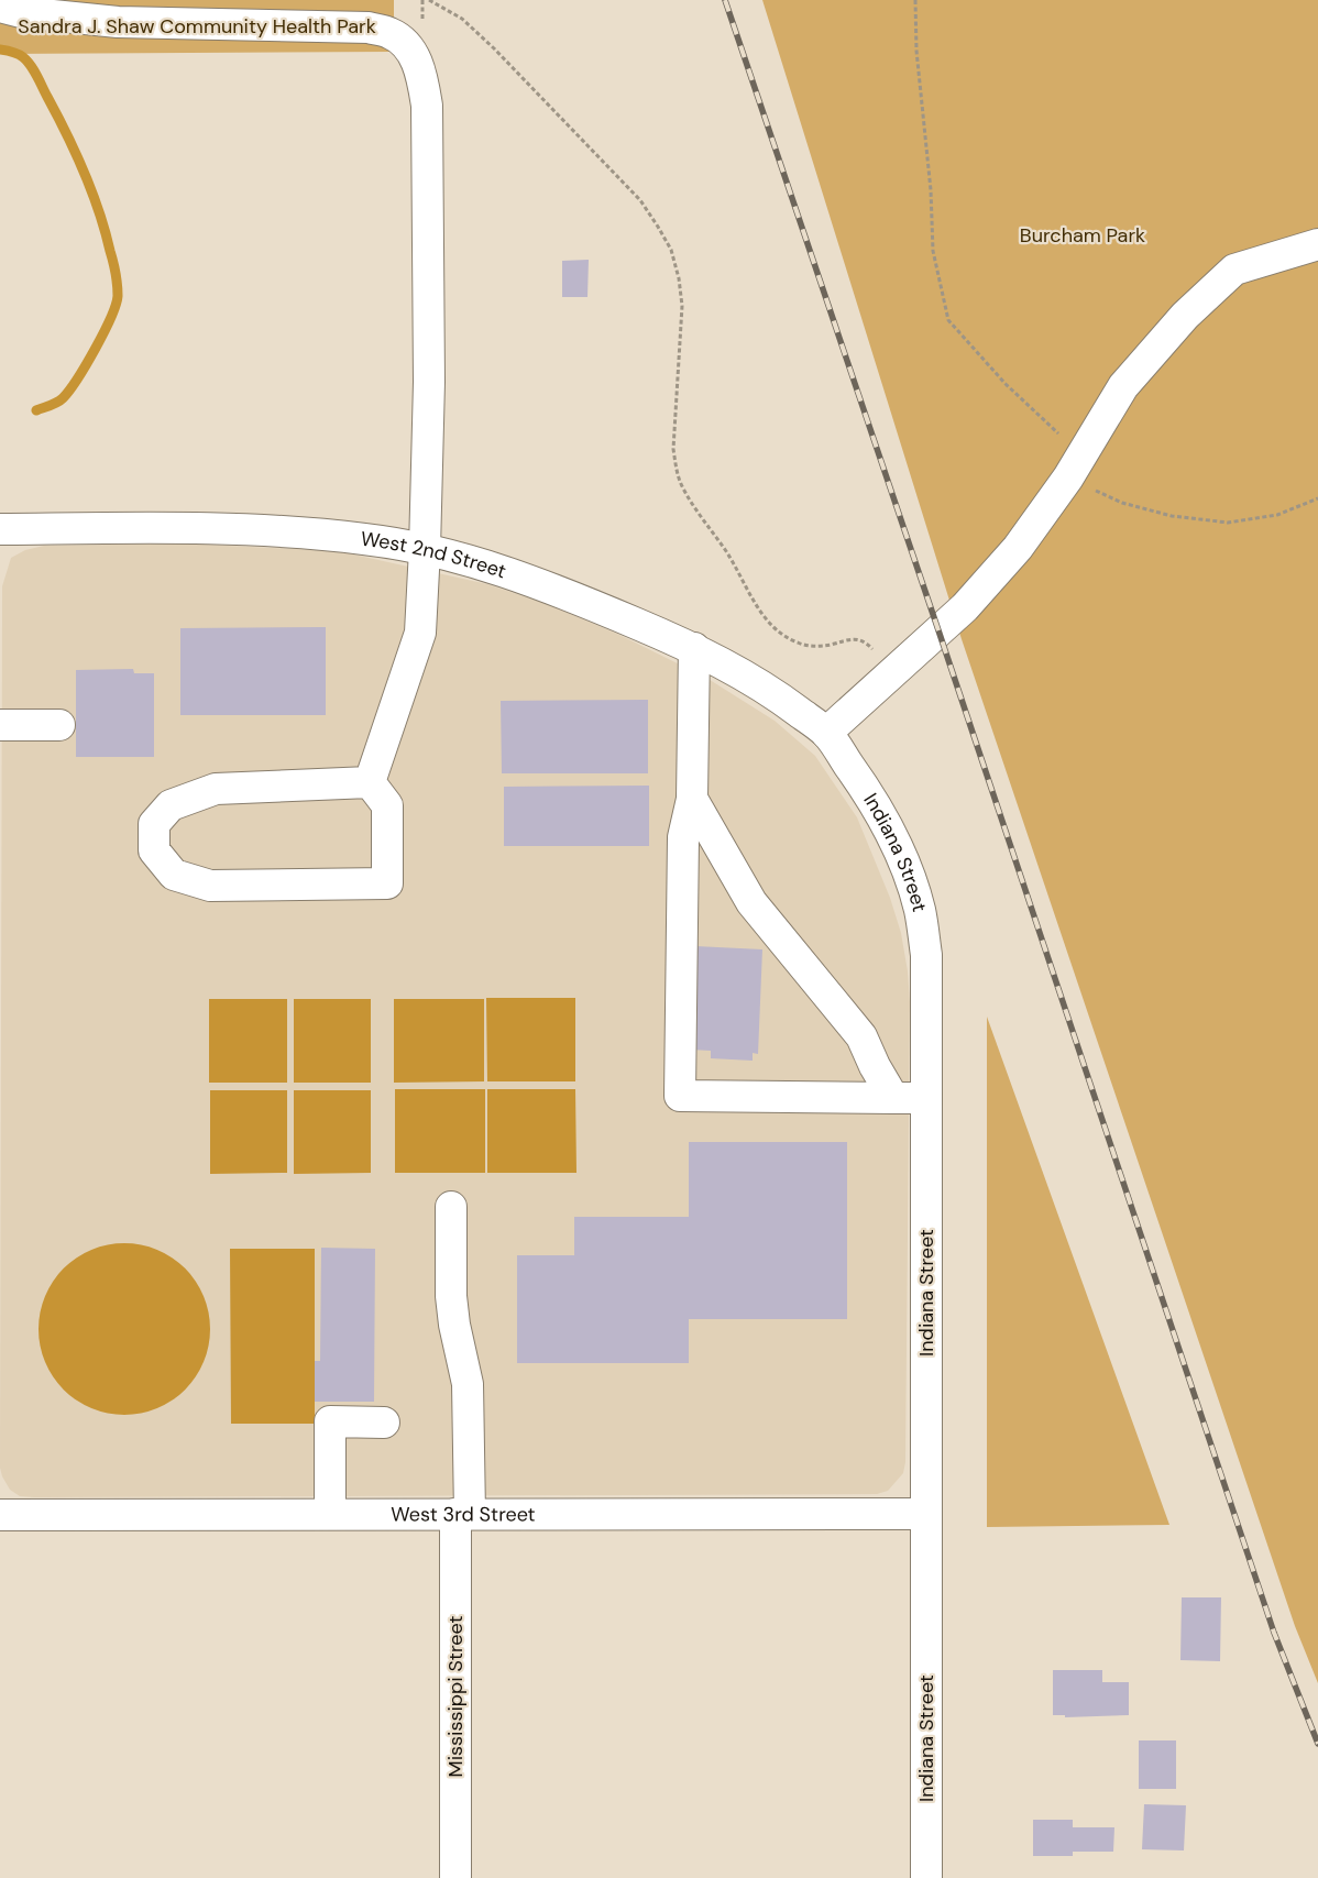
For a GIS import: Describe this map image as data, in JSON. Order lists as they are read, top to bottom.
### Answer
{
  "streets": {
    "street": [
      "West 2nd Street",
      "Indiana Street",
      "West 3rd Street",
      "Mississippi Street"
    ]
  },
  "crossings": [
    ["West 2nd Street", "Indiana Street"],
    ["Indiana Street", "West 3rd Street"],
    ["West 3rd Street", "Mississippi Street"]
  ],
  "parks": ["Sandra J. Shaw Community Health Park", "Burcham Park"]
}
